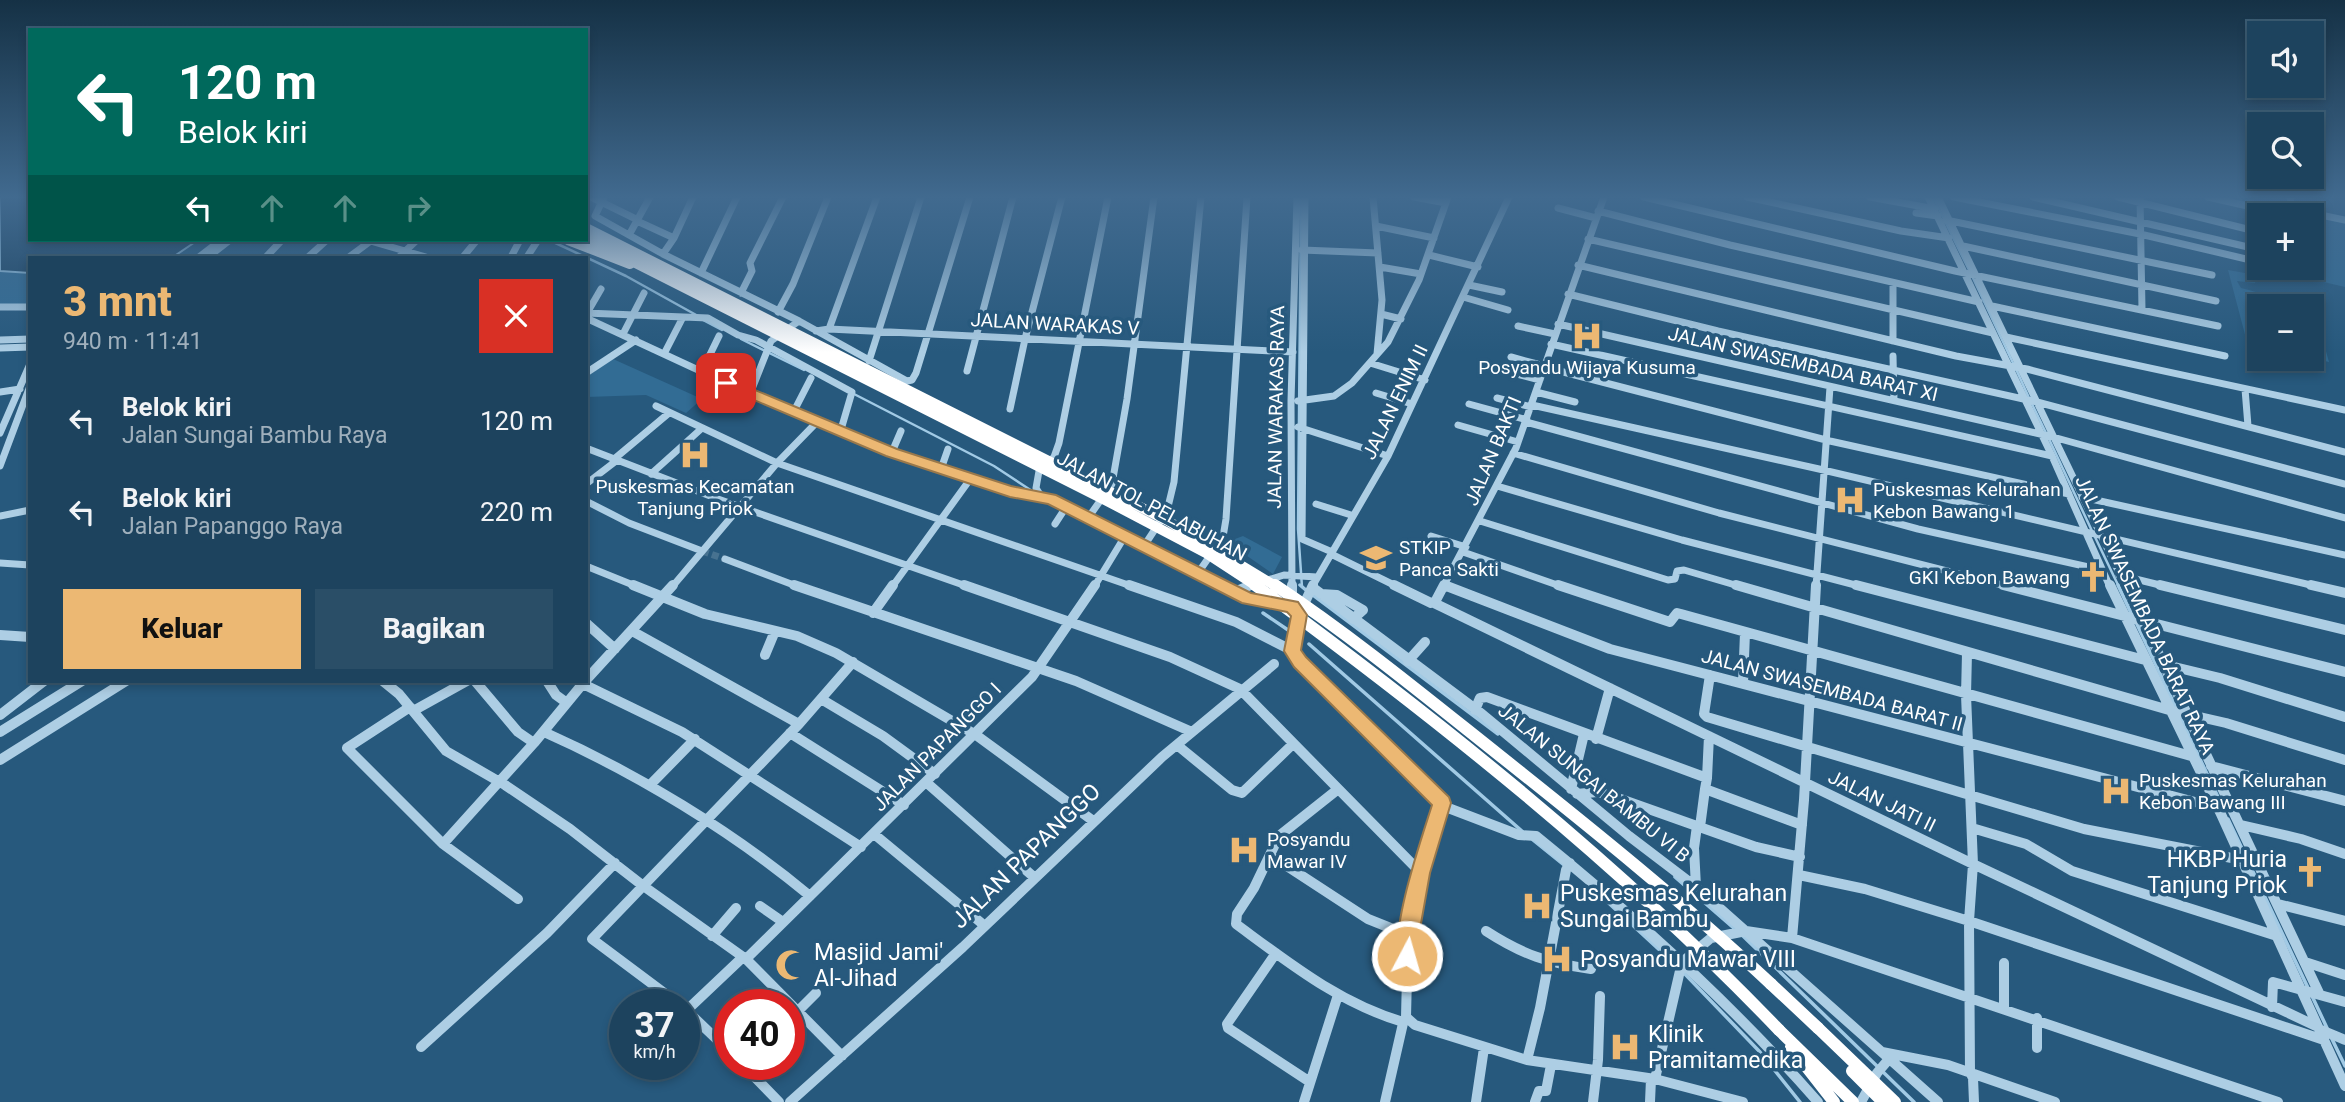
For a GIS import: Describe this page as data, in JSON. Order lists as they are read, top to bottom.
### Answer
{
  "streets": {
    "highway": ["JALAN TOL PELABUHAN"],
    "street": [
      "JALAN WARAKAS V",
      "JALAN SWASEMBADA BARAT XI",
      "JALAN ENIM II",
      "JALAN WARAKAS RAYA",
      "JALAN BAKTI",
      "JALAN SWASEMBADA BARAT RAYA",
      "JALAN SWASEMBADA BARAT II",
      "JALAN PAPANGGO I",
      "JALAN SUNGAI BAMBU VI B",
      "JALAN JATI II",
      "JALAN PAPANGGO"
    ]
  },
  "crossings": [
    ["JALAN WARAKAS V", "JALAN WARAKAS RAYA"],
    ["JALAN SWASEMBADA BARAT XI", "JALAN BAKTI"],
    ["JALAN SWASEMBADA BARAT XI", "JALAN SWASEMBADA BARAT RAYA"],
    ["JALAN ENIM II", "JALAN SUNGAI BAMBU VI B"],
    ["JALAN BAKTI", "JALAN SWASEMBADA BARAT II"],
    ["JALAN BAKTI", "JALAN JATI II"],
    ["JALAN SWASEMBADA BARAT RAYA", "JALAN SWASEMBADA BARAT II"],
    ["JALAN SWASEMBADA BARAT RAYA", "JALAN JATI II"]
  ],
  "places": {
    "hospital": [
      "Posyandu Wijaya Kusuma",
      "Puskesmas Kecamatan Tanjung Priok",
      "Puskesmas Kelurahan Kebon Bawang 1",
      "Puskesmas Kelurahan Kebon Bawang III",
      "Posyandu Mawar IV",
      "Puskesmas Kelurahan Sungai Bambu",
      "Posyandu Mawar VIII",
      "Klinik Pramitamedika"
    ],
    "school or university": ["STKIP Panca Sakti"],
    "church": ["GKI Kebon Bawang", "HKBP Huria Tanjung Priok"],
    "mosque": ["Masjid Jami' Al-Jihad"]
  },
  "page": {
    "map_buttons": ["+", "−"],
    "turn": ["120 m", "Belok kiri"],
    "heading": ["3 mnt", "940 m · 11:41"],
    "list": [
      {
        "name": "Belok kiri",
        "note": "Jalan Sungai Bambu Raya",
        "value": "120 m"
      },
      {
        "name": "Belok kiri",
        "note": "Jalan Papanggo Raya",
        "value": "220 m"
      }
    ],
    "buttons": ["Keluar", "Bagikan"],
    "speed": "37 km/h",
    "limit": "40"
  }
}
